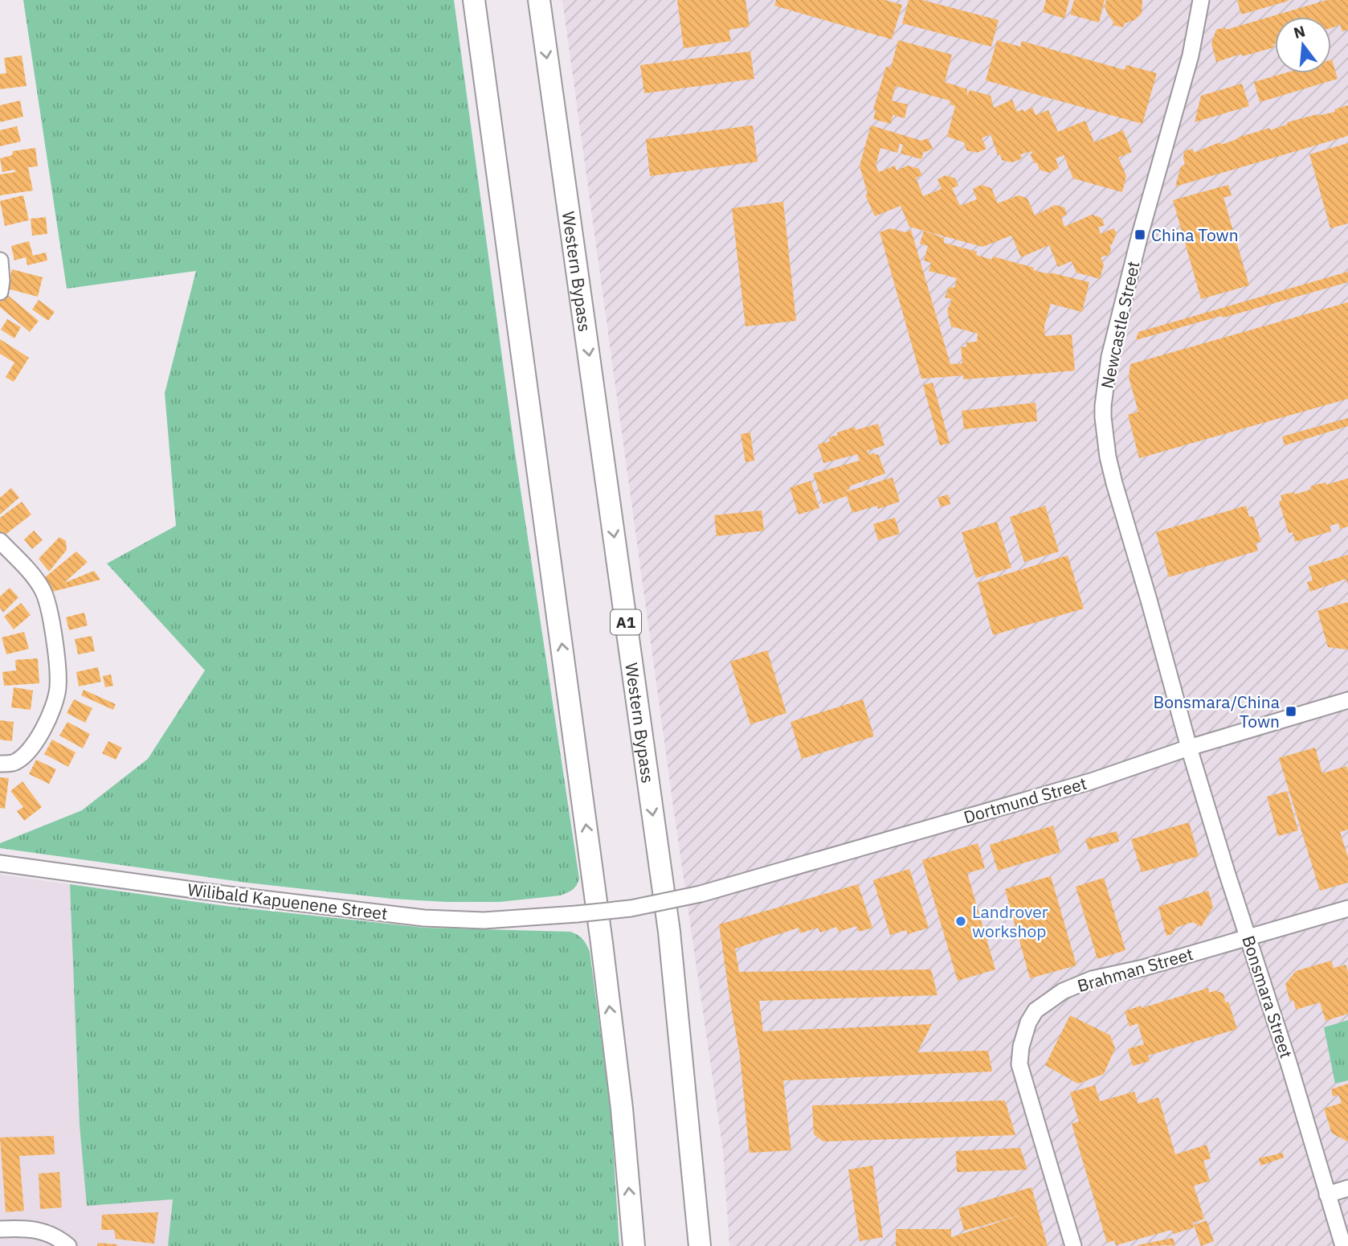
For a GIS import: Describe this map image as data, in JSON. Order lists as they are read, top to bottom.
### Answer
{
  "streets": {
    "highway": ["Western Bypass", "A1"],
    "street": [
      "Newcastle Street",
      "Dortmund Street",
      "Wilibald Kapuenene Street",
      "Brahman Street",
      "Bonsmara Street"
    ]
  },
  "crossings": [
    ["Newcastle Street", "Dortmund Street"],
    ["Newcastle Street", "Bonsmara Street"],
    ["Dortmund Street", "Wilibald Kapuenene Street"],
    ["Dortmund Street", "Bonsmara Street"],
    ["Brahman Street", "Bonsmara Street"]
  ],
  "places": {
    "transit": ["China Town", "Bonsmara/China Town"],
    "other": ["Landrover workshop"]
  },
  "north": "top"
}
